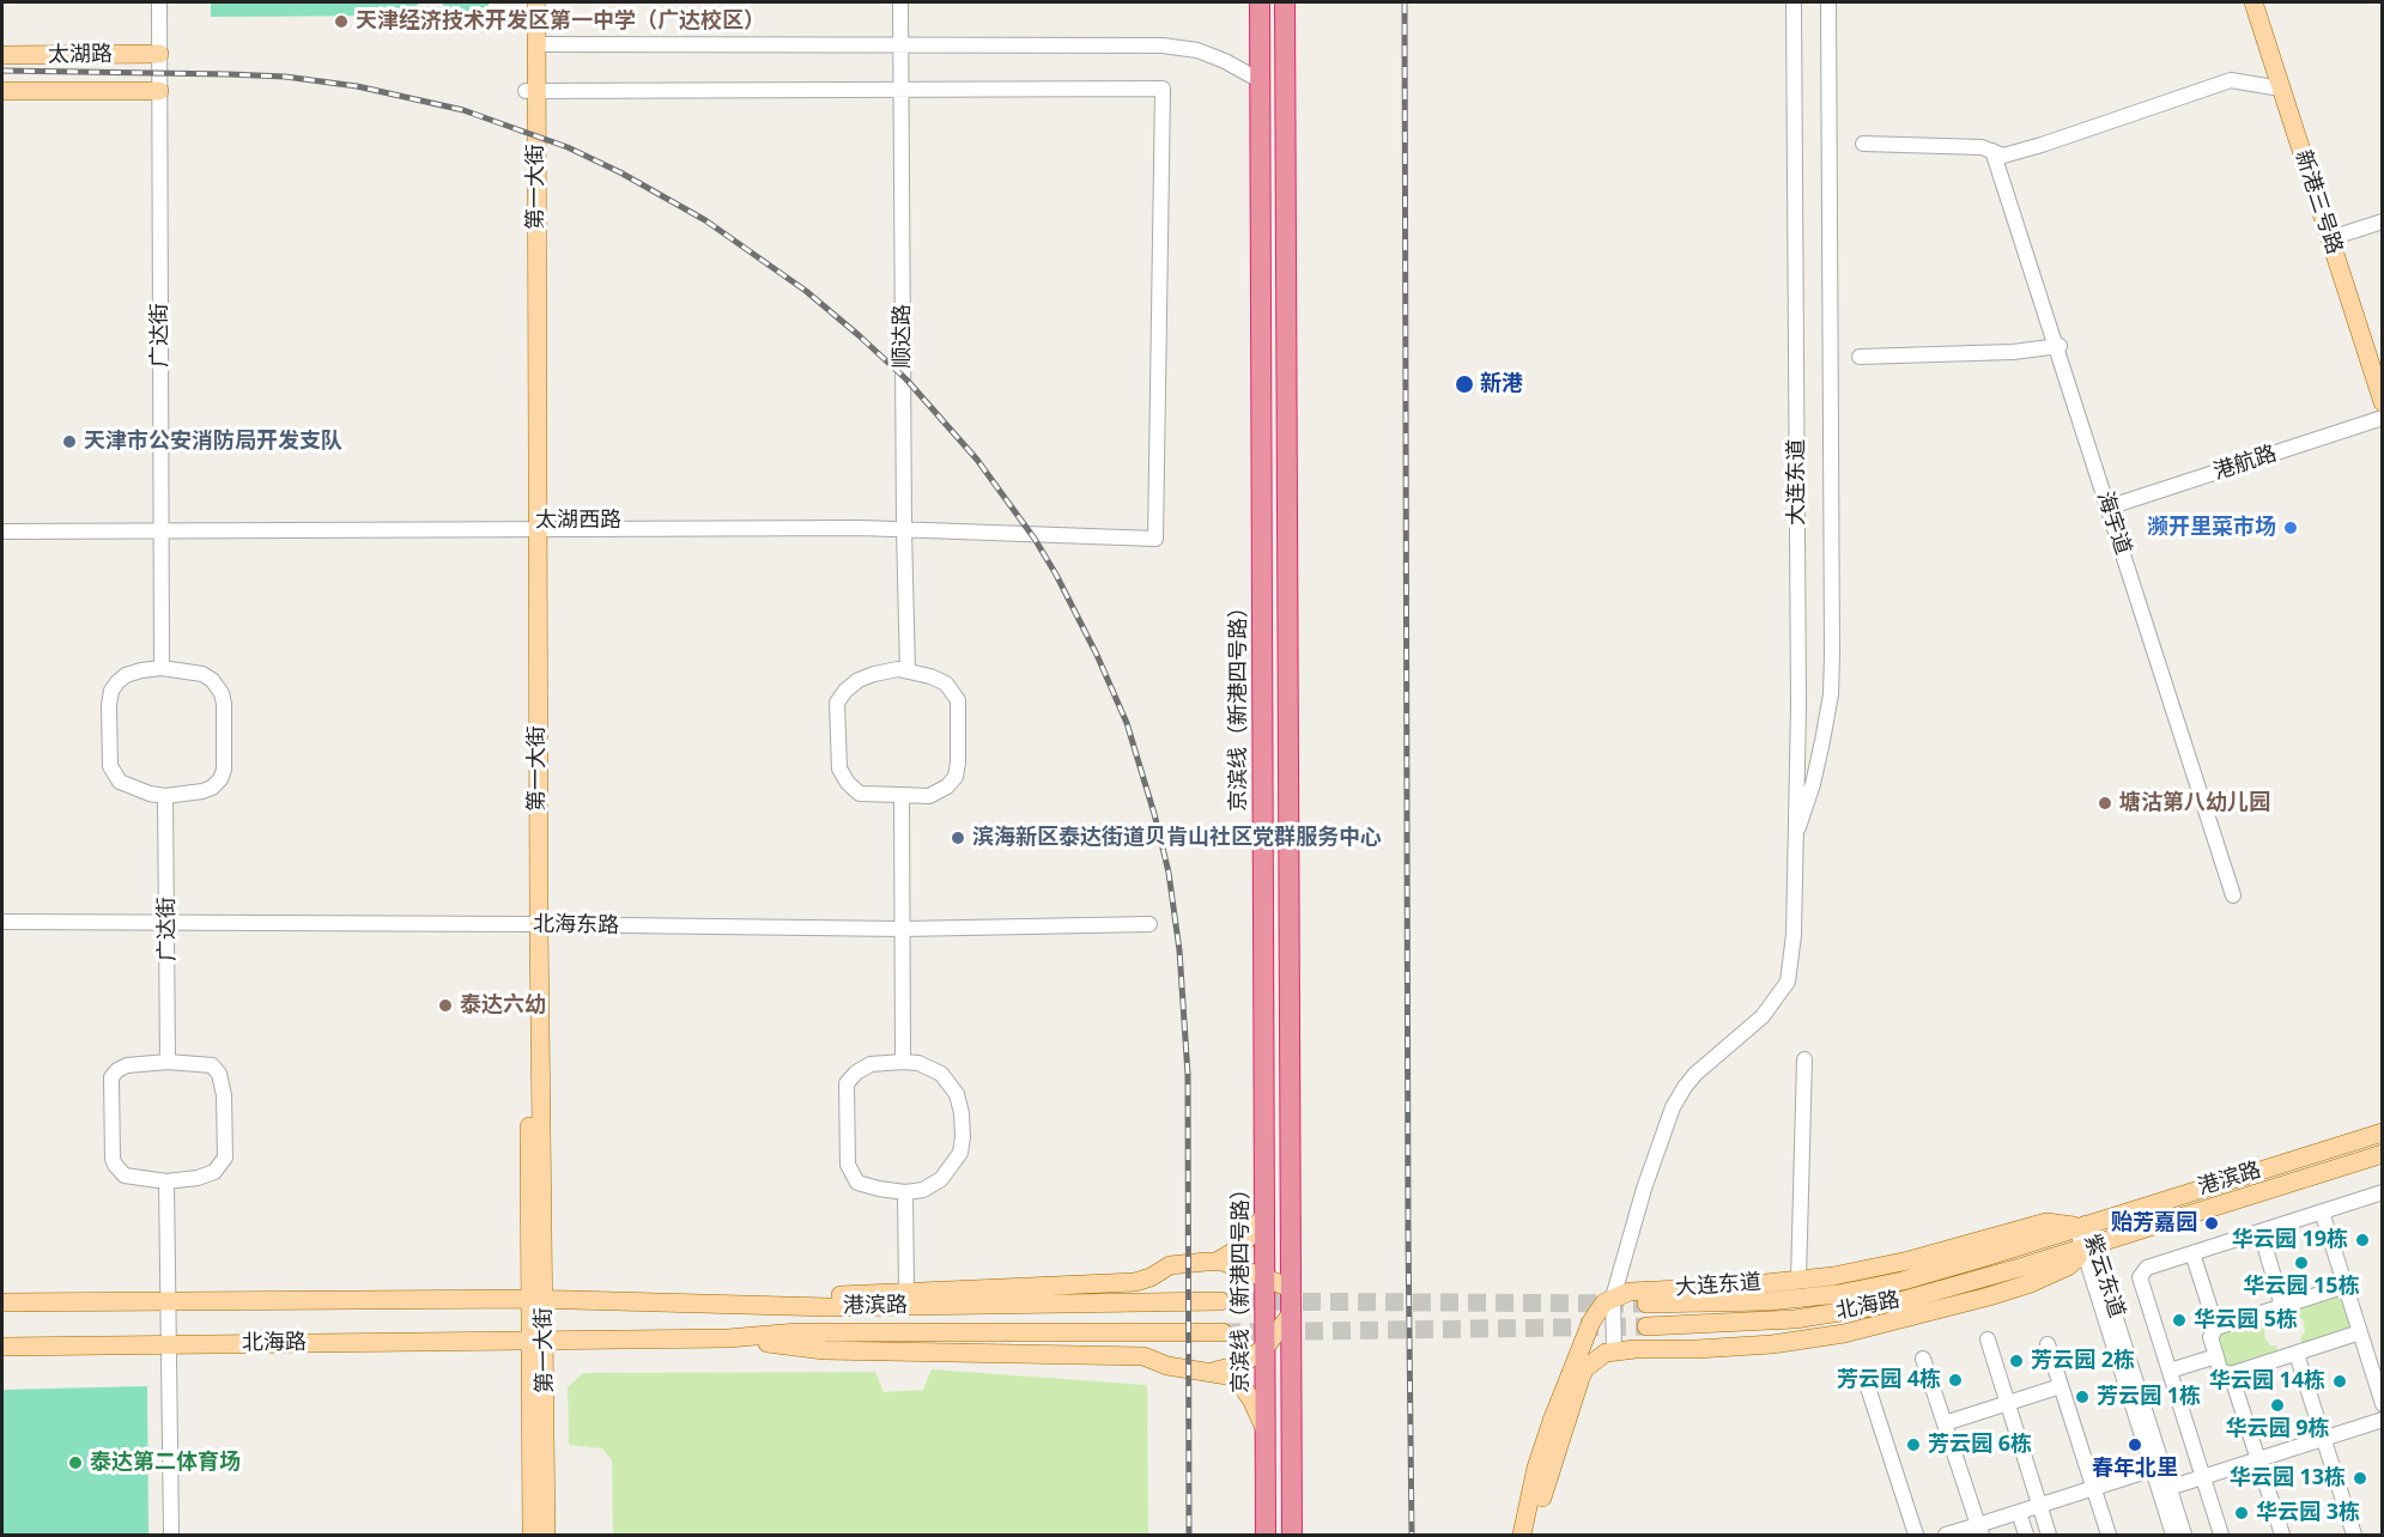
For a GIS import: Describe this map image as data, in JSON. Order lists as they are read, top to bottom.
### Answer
{
  "streets": {
    "highway": ["京滨线（新港四号路）"],
    "main road": [
      "太湖路",
      "第一大街",
      "新港三号路",
      "大连东道",
      "港滨路",
      "北海路"
    ],
    "street": [
      "广达街",
      "顺达路",
      "港航路",
      "太湖西路",
      "海宇道",
      "北海东路",
      "紫云东道"
    ]
  },
  "crossings": [
    ["太湖路", "广达街"],
    ["第一大街", "太湖西路"],
    ["第一大街", "北海东路"],
    ["第一大街", "港滨路"],
    ["第一大街", "北海路"],
    ["广达街", "太湖西路"],
    ["广达街", "北海东路"],
    ["顺达路", "太湖西路"],
    ["港航路", "海宇道"],
    ["大连东道", "港滨路"],
    ["大连东道", "紫云东道"],
    ["大连东道", "北海路"],
    ["港滨路", "紫云东道"],
    ["港滨路", "北海路"],
    ["紫云东道", "北海路"]
  ],
  "places": [
    "天津经济技术开发区第一中学（广达校区）",
    "新港",
    "天津市公安消防局开发支队",
    "濒开里菜市场",
    "塘沽第八幼儿园",
    "滨海新区泰达街道贝肯山社区党群服务中心",
    "泰达六幼",
    "贻芳嘉园",
    "华云园 19栋",
    "华云园 15栋",
    "华云园 5栋",
    "芳云园 2栋",
    "芳云园 4栋",
    "华云园 14栋",
    "芳云园 1栋",
    "华云园 9栋",
    "芳云园 6栋",
    "春年北里",
    "泰达第二体育场",
    "华云园 13栋",
    "华云园 3栋"
  ]
}
